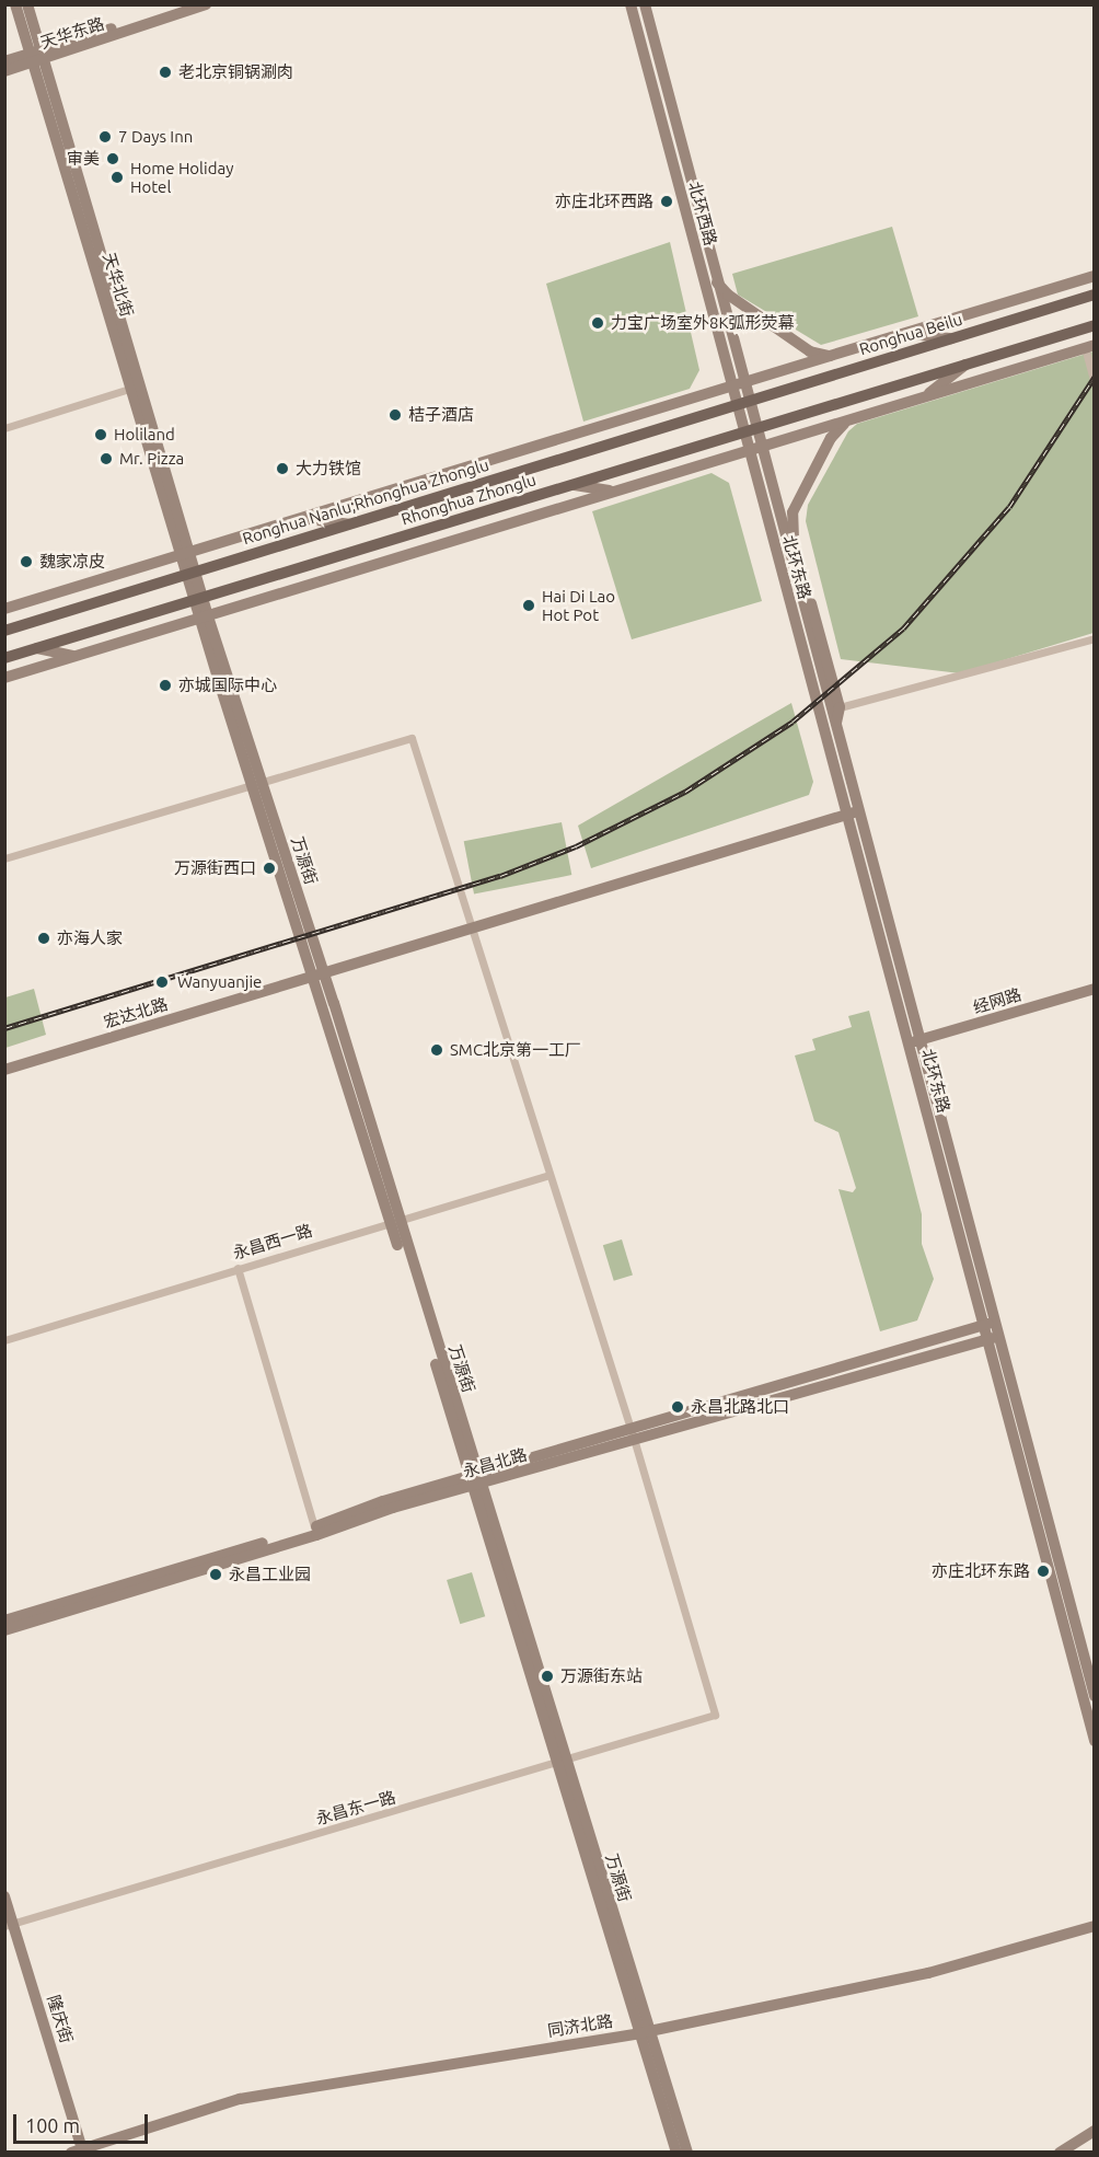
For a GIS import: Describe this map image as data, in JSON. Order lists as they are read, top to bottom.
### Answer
{
  "streets": {
    "main road": ["Ronghua Beilu", "Rhonghua Zhonglu", "Ronghua Nanlu;Rhonghua Zhonglu"],
    "street": [
      "天华东路",
      "北环西路",
      "天华北街",
      "北环东路",
      "万源街",
      "经网路",
      "宏达北路",
      "永昌西一路",
      "永昌北路",
      "永昌东一路",
      "隆庆街",
      "同济北路"
    ]
  },
  "crossings": [
    ["天华东路", "天华北街"],
    ["北环西路", "Ronghua Beilu"],
    ["北环西路", "Rhonghua Zhonglu"],
    ["北环西路", "Ronghua Nanlu;Rhonghua Zhonglu"],
    ["北环西路", "北环东路"],
    ["天华北街", "Rhonghua Zhonglu"],
    ["天华北街", "Ronghua Nanlu;Rhonghua Zhonglu"],
    ["天华北街", "万源街"],
    ["Ronghua Beilu", "Ronghua Nanlu;Rhonghua Zhonglu"],
    ["Rhonghua Zhonglu", "北环东路"],
    ["Rhonghua Zhonglu", "万源街"],
    ["北环东路", "经网路"],
    ["北环东路", "宏达北路"],
    ["北环东路", "永昌北路"],
    ["万源街", "宏达北路"],
    ["万源街", "永昌西一路"],
    ["万源街", "永昌北路"],
    ["万源街", "永昌东一路"],
    ["万源街", "同济北路"],
    ["永昌北路", "永昌东一路"],
    ["永昌东一路", "隆庆街"],
    ["隆庆街", "同济北路"]
  ],
  "places": [
    "老北京铜锅涮肉",
    "7 Days Inn",
    "审美",
    "Home Holiday Hotel",
    "亦庄北环西路",
    "力宝广场室外8K弧形荧幕",
    "桔子酒店",
    "Holiland",
    "Mr. Pizza",
    "大力铁馆",
    "魏家凉皮",
    "Hai Di Lao Hot Pot",
    "亦城国际中心",
    "万源街西口",
    "亦海人家",
    "Wanyuanjie",
    "SMC北京第一工厂",
    "永昌北路北口",
    "亦庄北环东路",
    "永昌工业园",
    "万源街东站"
  ],
  "scale_bar": "100 m"
}
